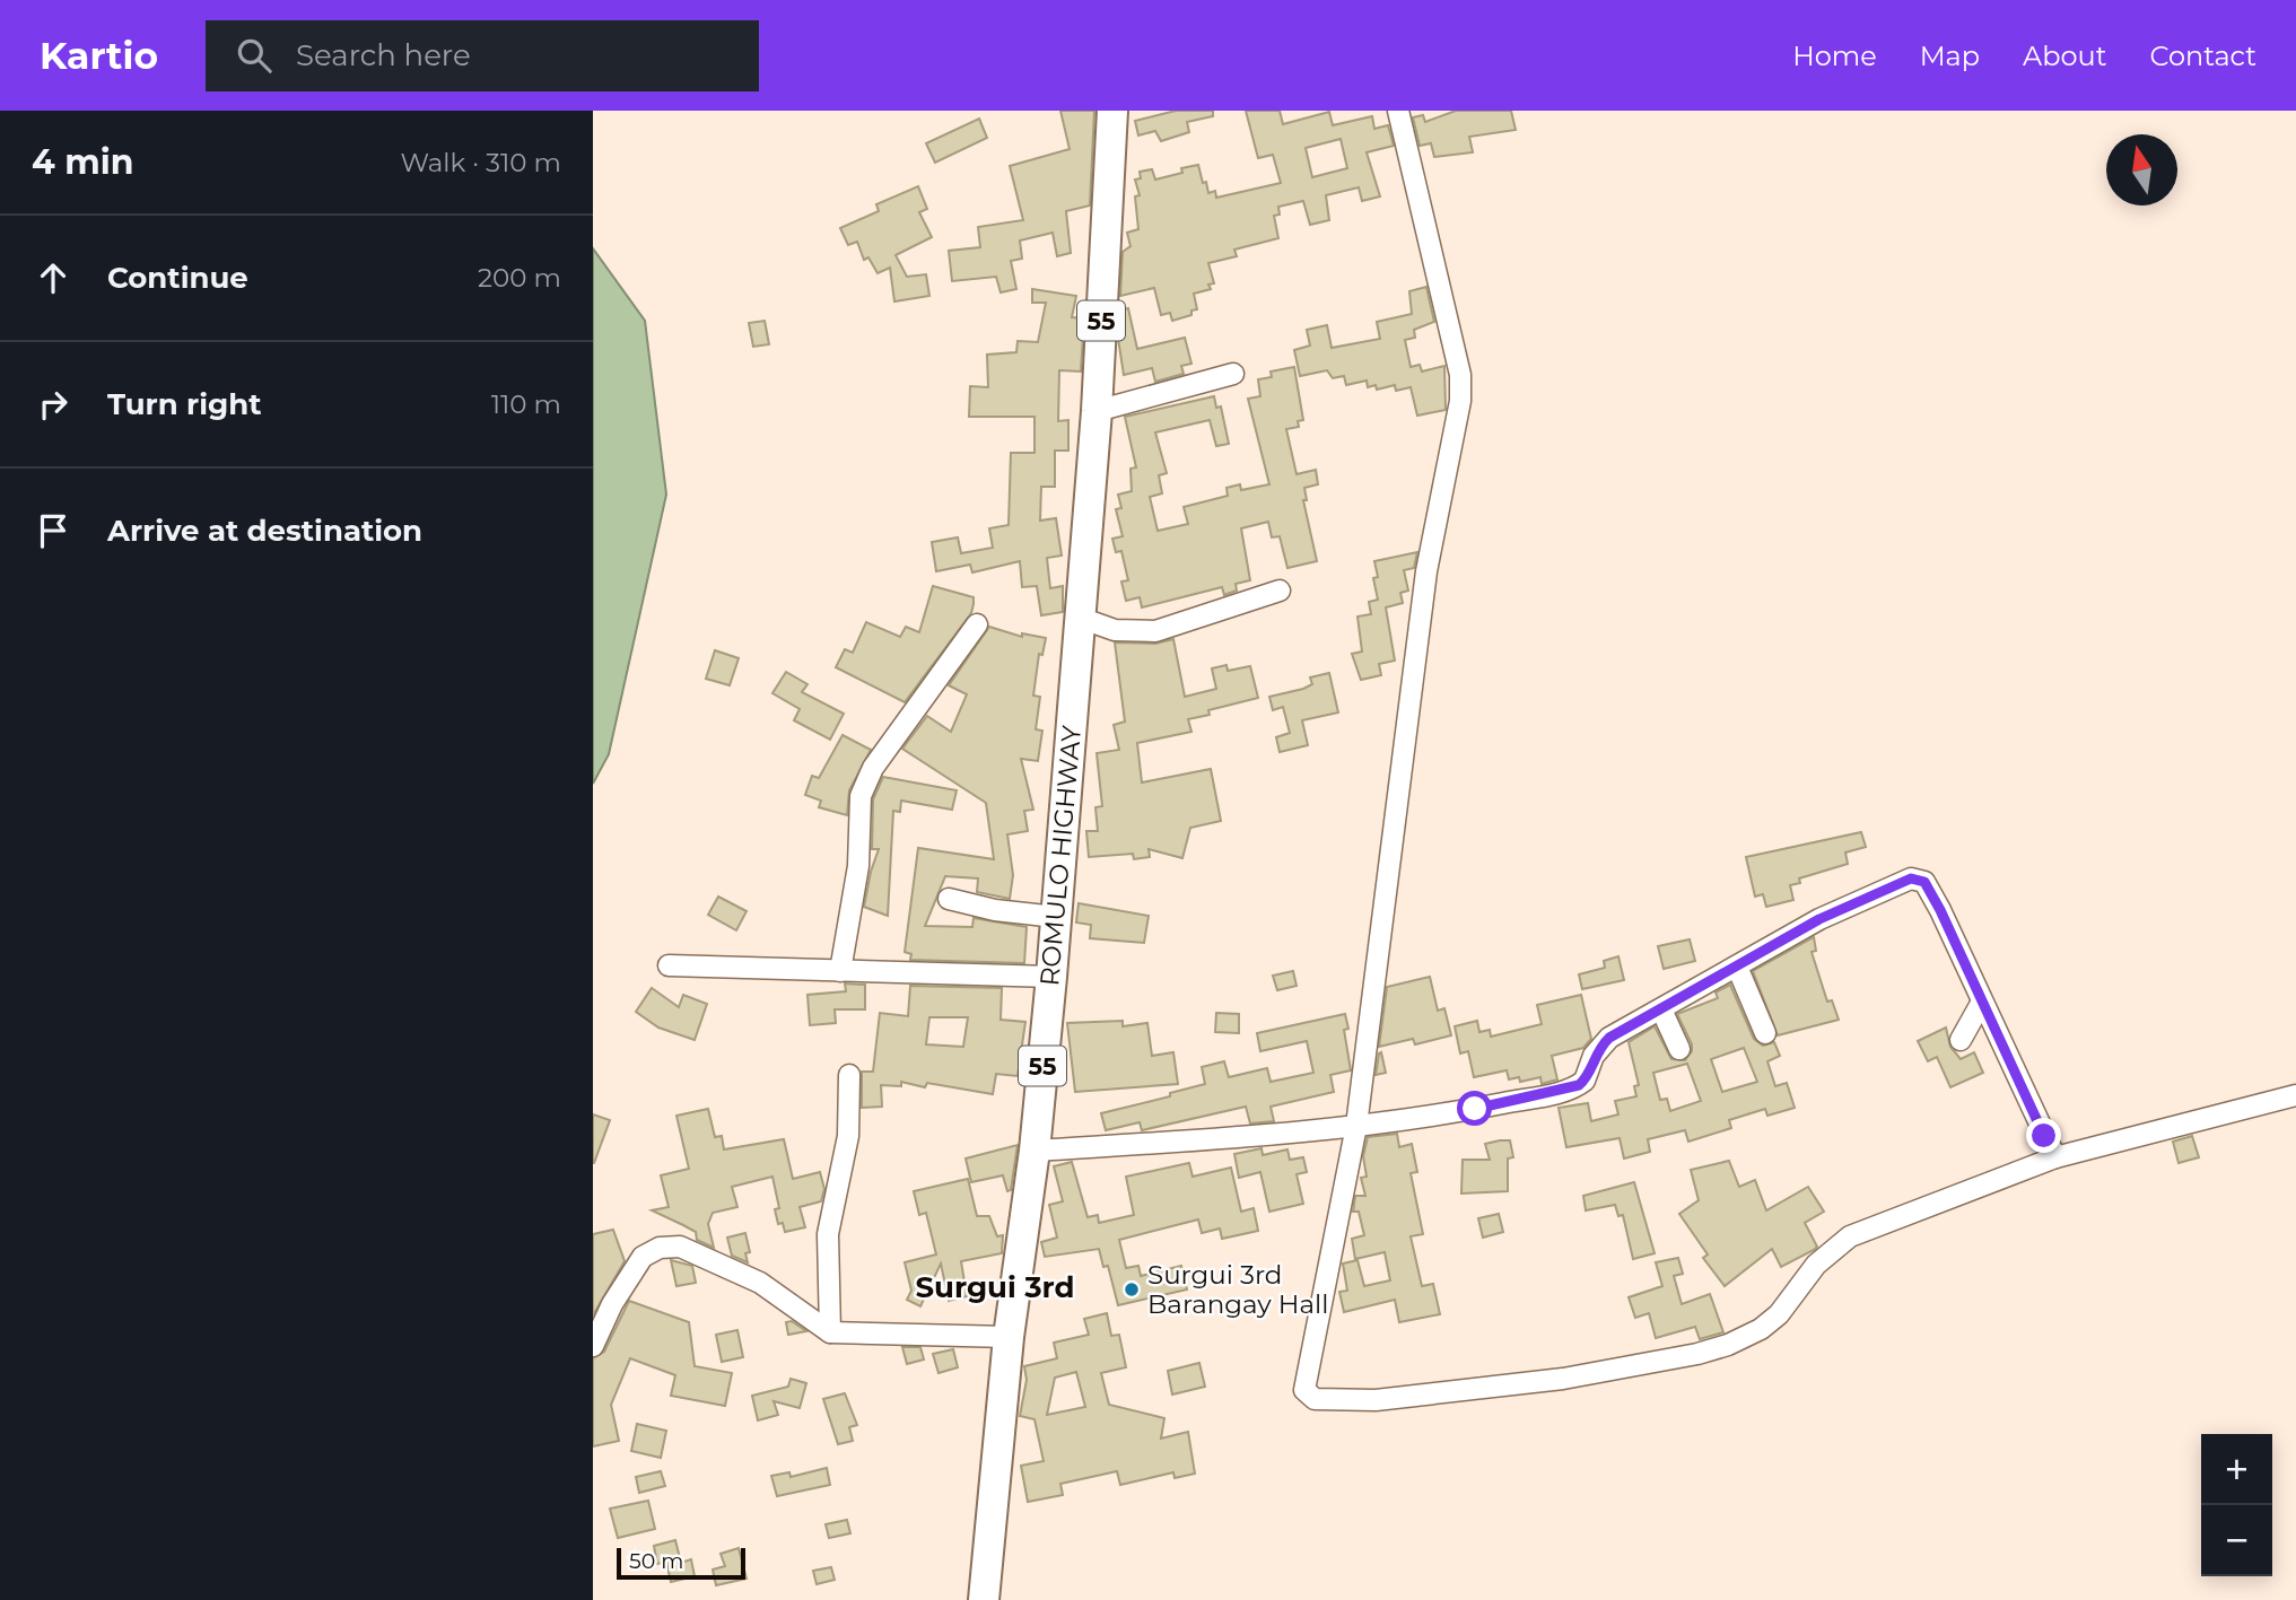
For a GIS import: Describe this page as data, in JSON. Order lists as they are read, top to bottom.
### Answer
{
  "streets": {
    "highway": ["55", "ROMULO HIGHWAY"]
  },
  "districts": ["Surgui 3rd"],
  "places": ["Surgui 3rd Barangay Hall"],
  "scale_bar": "50 m",
  "north": "top",
  "page": {
    "header": "Kartio",
    "search": "Search here",
    "nav": [
      "Home",
      "Map",
      "About",
      "Contact"
    ],
    "heading": ["4 min", "Walk · 310 m"],
    "list": [
      ["Continue", "200 m"],
      ["Turn right", "110 m"],
      "Arrive at destination"
    ],
    "map_buttons": ["+", "−"],
    "scale": "50 m"
  }
}
